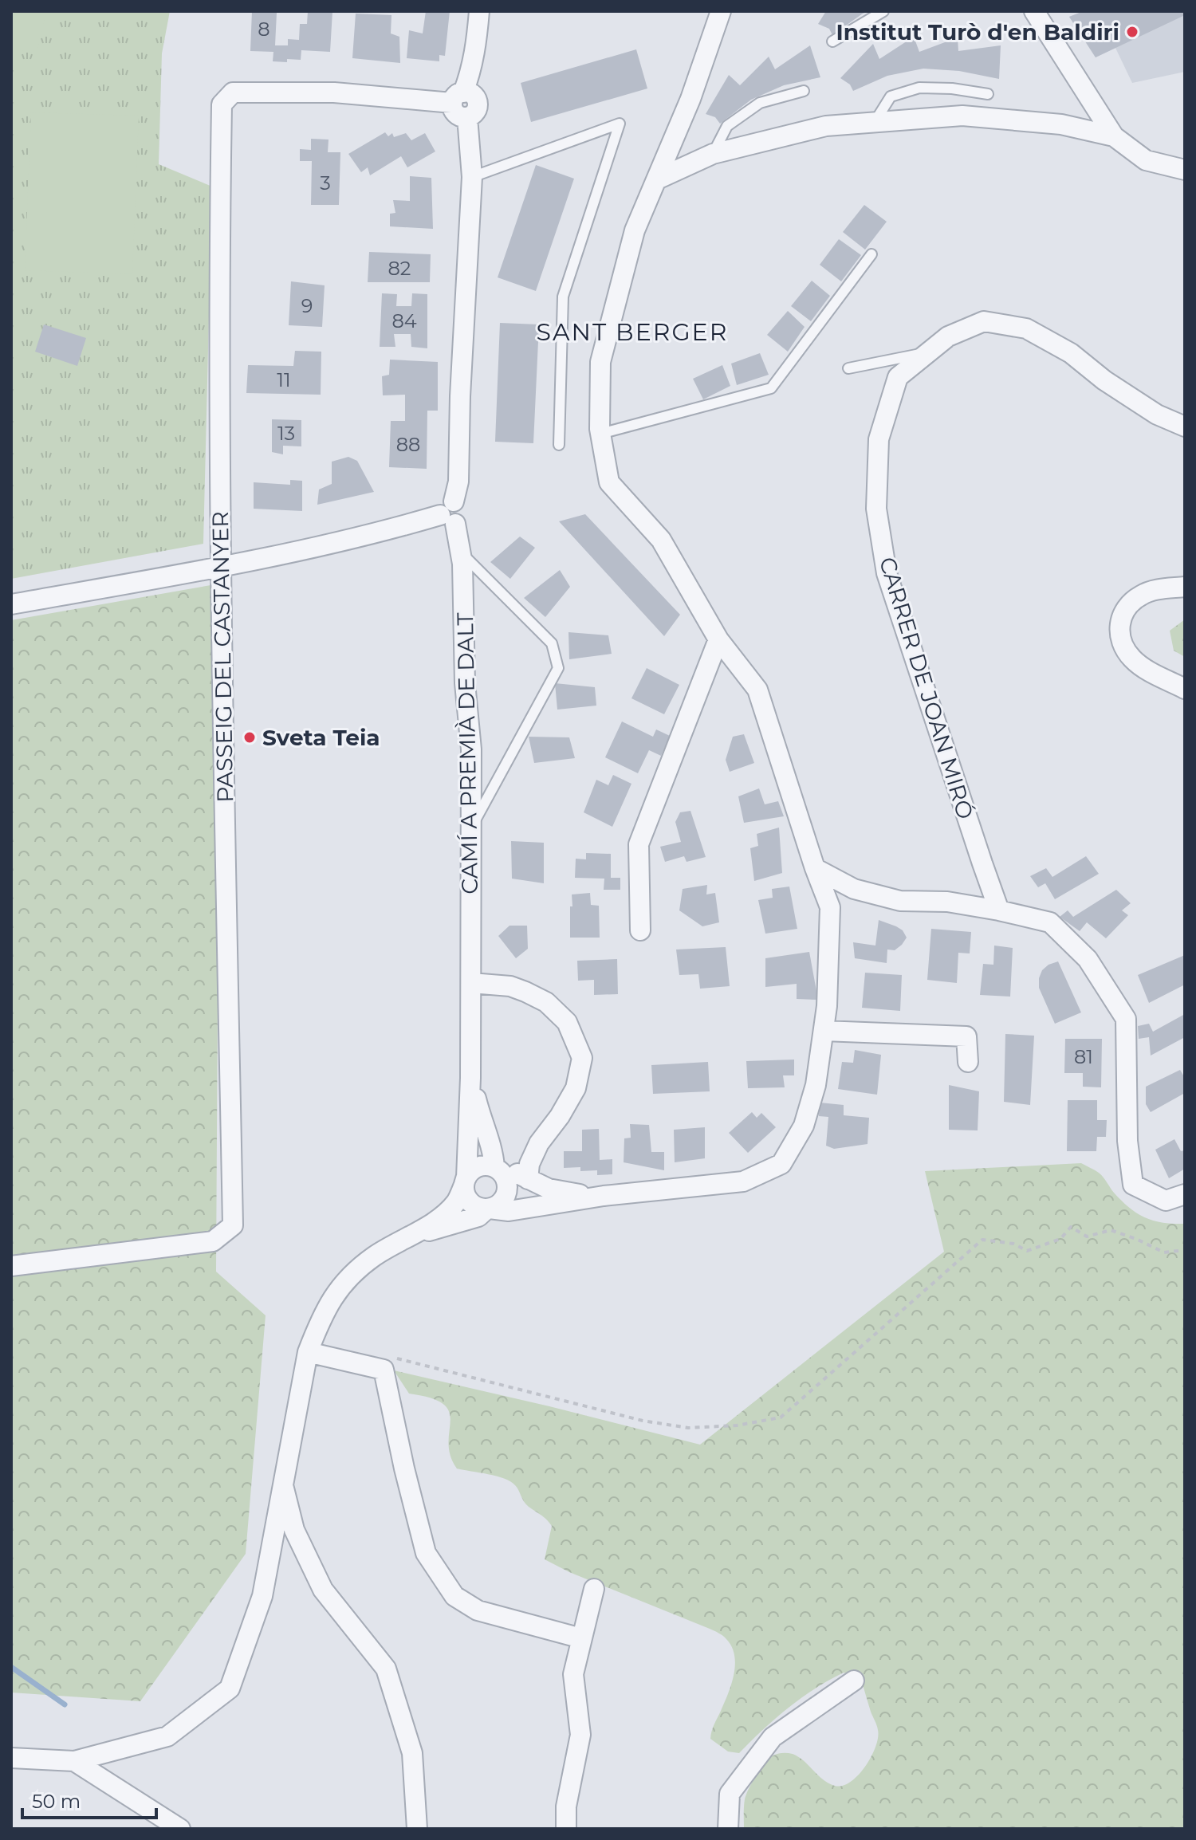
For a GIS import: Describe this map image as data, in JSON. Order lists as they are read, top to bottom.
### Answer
{
  "streets": {
    "street": ["PASSEIG DEL CASTANYER", "CARRER DE JOAN MIRÓ", "CAMÍ A PREMIÀ DE DALT"]
  },
  "districts": ["SANT BERGER"],
  "places": ["Institut Turò d'en Baldiri", "Sveta Teia"],
  "house_numbers": [
    "8",
    "3",
    "82",
    "9",
    "84",
    "11",
    "13",
    "88",
    "81"
  ],
  "scale_bar": "50 m"
}
